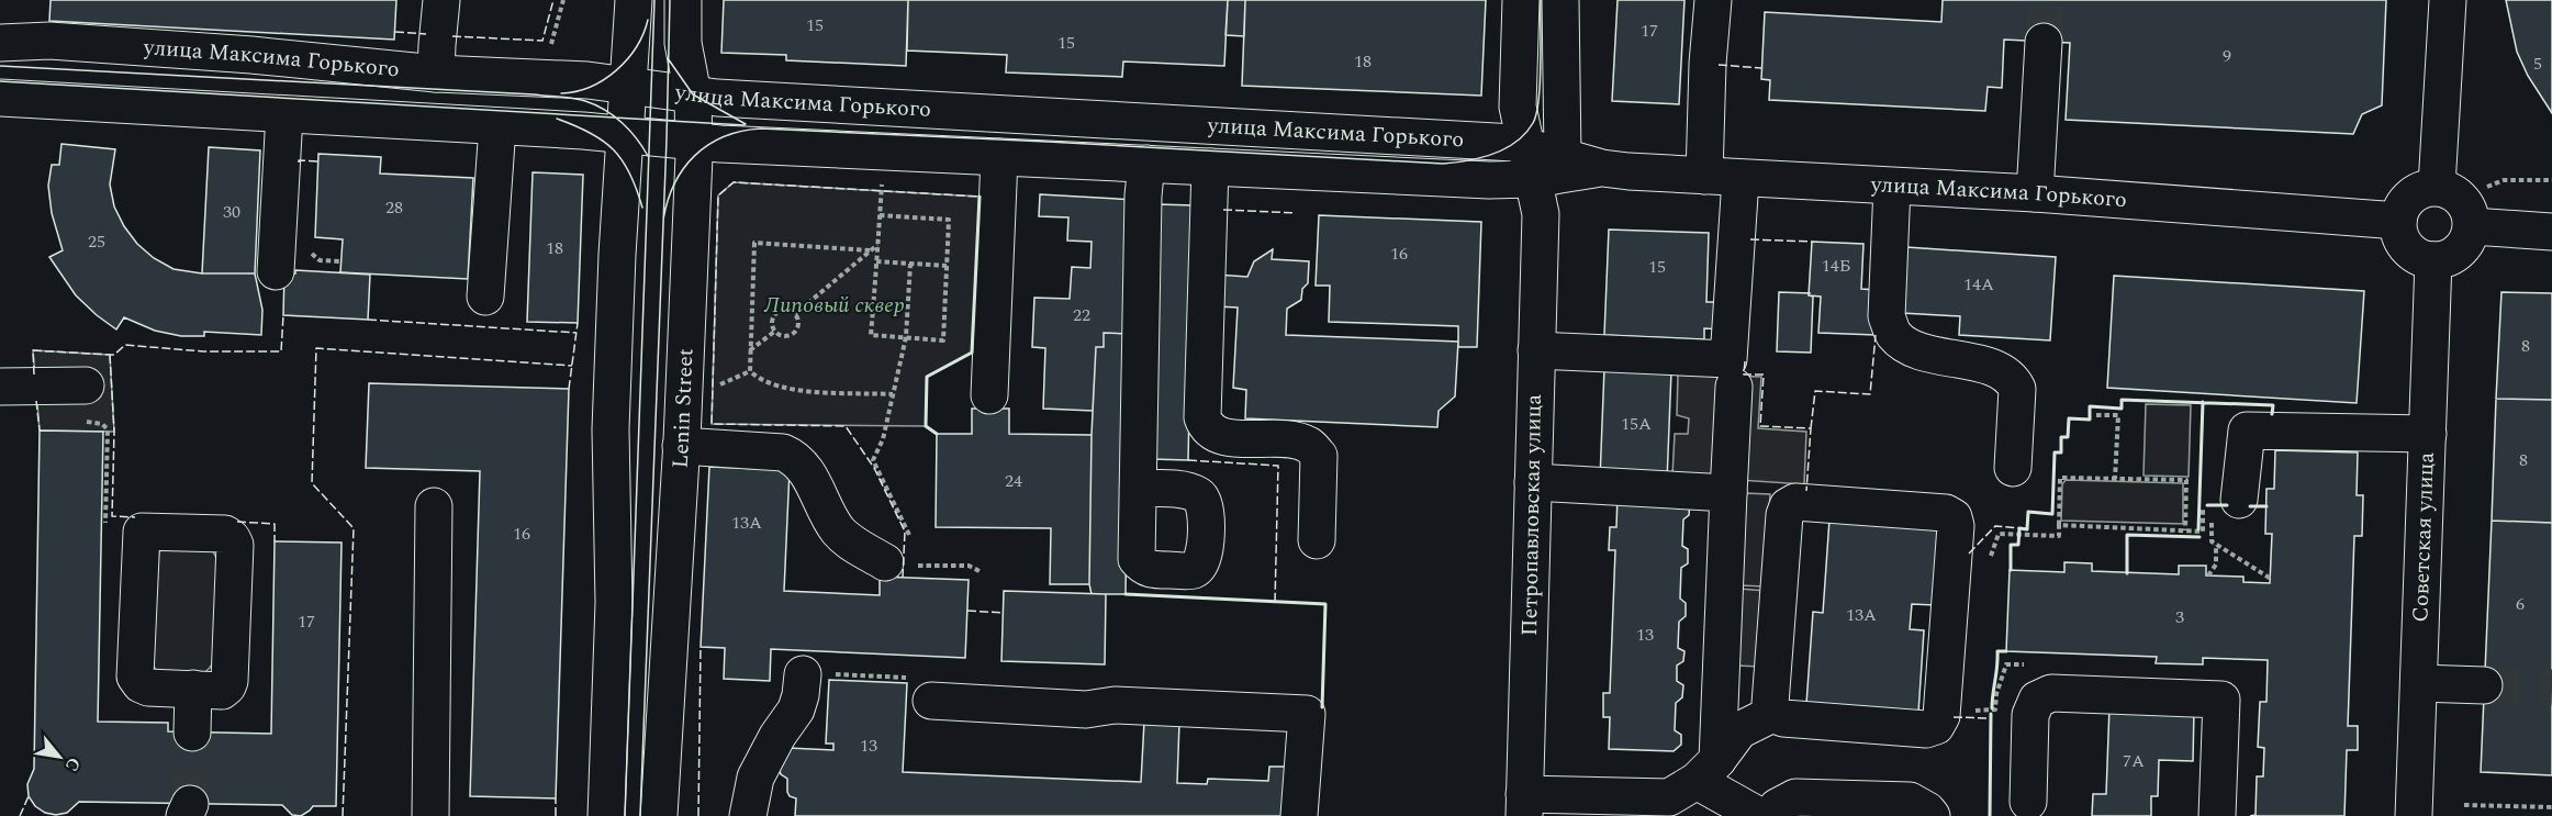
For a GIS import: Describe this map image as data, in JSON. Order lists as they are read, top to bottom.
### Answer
{
  "streets": {
    "street": [
      "улица Максима Горького",
      "Lenin Street",
      "Петропавловская улица",
      "Советская улица"
    ]
  },
  "crossings": [
    ["улица Максима Горького", "Lenin Street"],
    ["улица Максима Горького", "Петропавловская улица"],
    ["улица Максима Горького", "Советская улица"]
  ],
  "parks": ["Липовый сквер"],
  "house_numbers": [
    "15",
    "17",
    "15",
    "9",
    "18",
    "5",
    "28",
    "30",
    "25",
    "18",
    "16",
    "14Б",
    "15",
    "14А",
    "22",
    "8",
    "15А",
    "8",
    "24",
    "13А",
    "16",
    "6",
    "13А",
    "3",
    "17",
    "13",
    "13",
    "7А"
  ],
  "north": "bottom right"
}
